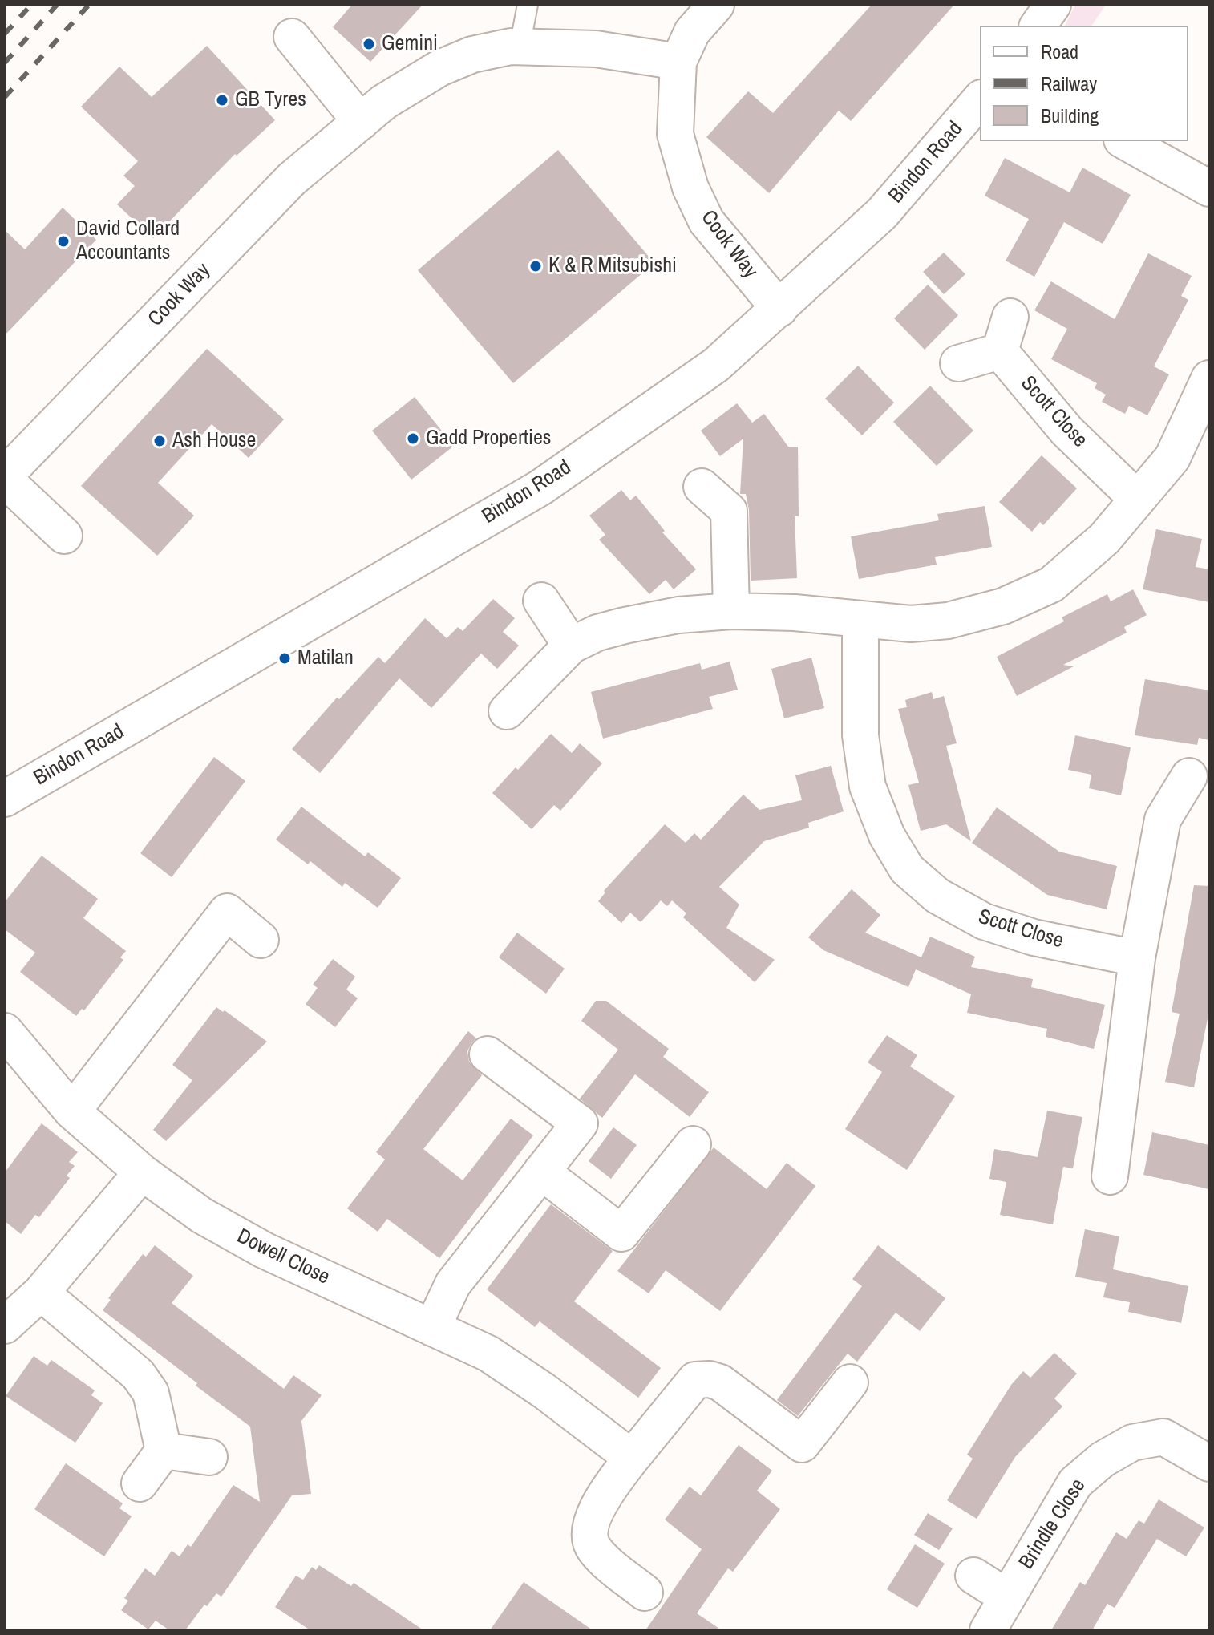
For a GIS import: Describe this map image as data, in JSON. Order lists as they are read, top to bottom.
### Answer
{
  "streets": {
    "street": [
      "Bindon Road",
      "Cook Way",
      "Scott Close",
      "Dowell Close",
      "Brindle Close"
    ]
  },
  "crossings": [
    ["Bindon Road", "Cook Way"]
  ],
  "places": [
    "Gemini",
    "GB Tyres",
    "David Collard Accountants",
    "K & R Mitsubishi",
    "Gadd Properties",
    "Ash House",
    "Matilan"
  ],
  "legend": ["Road", "Railway", "Building"]
}
